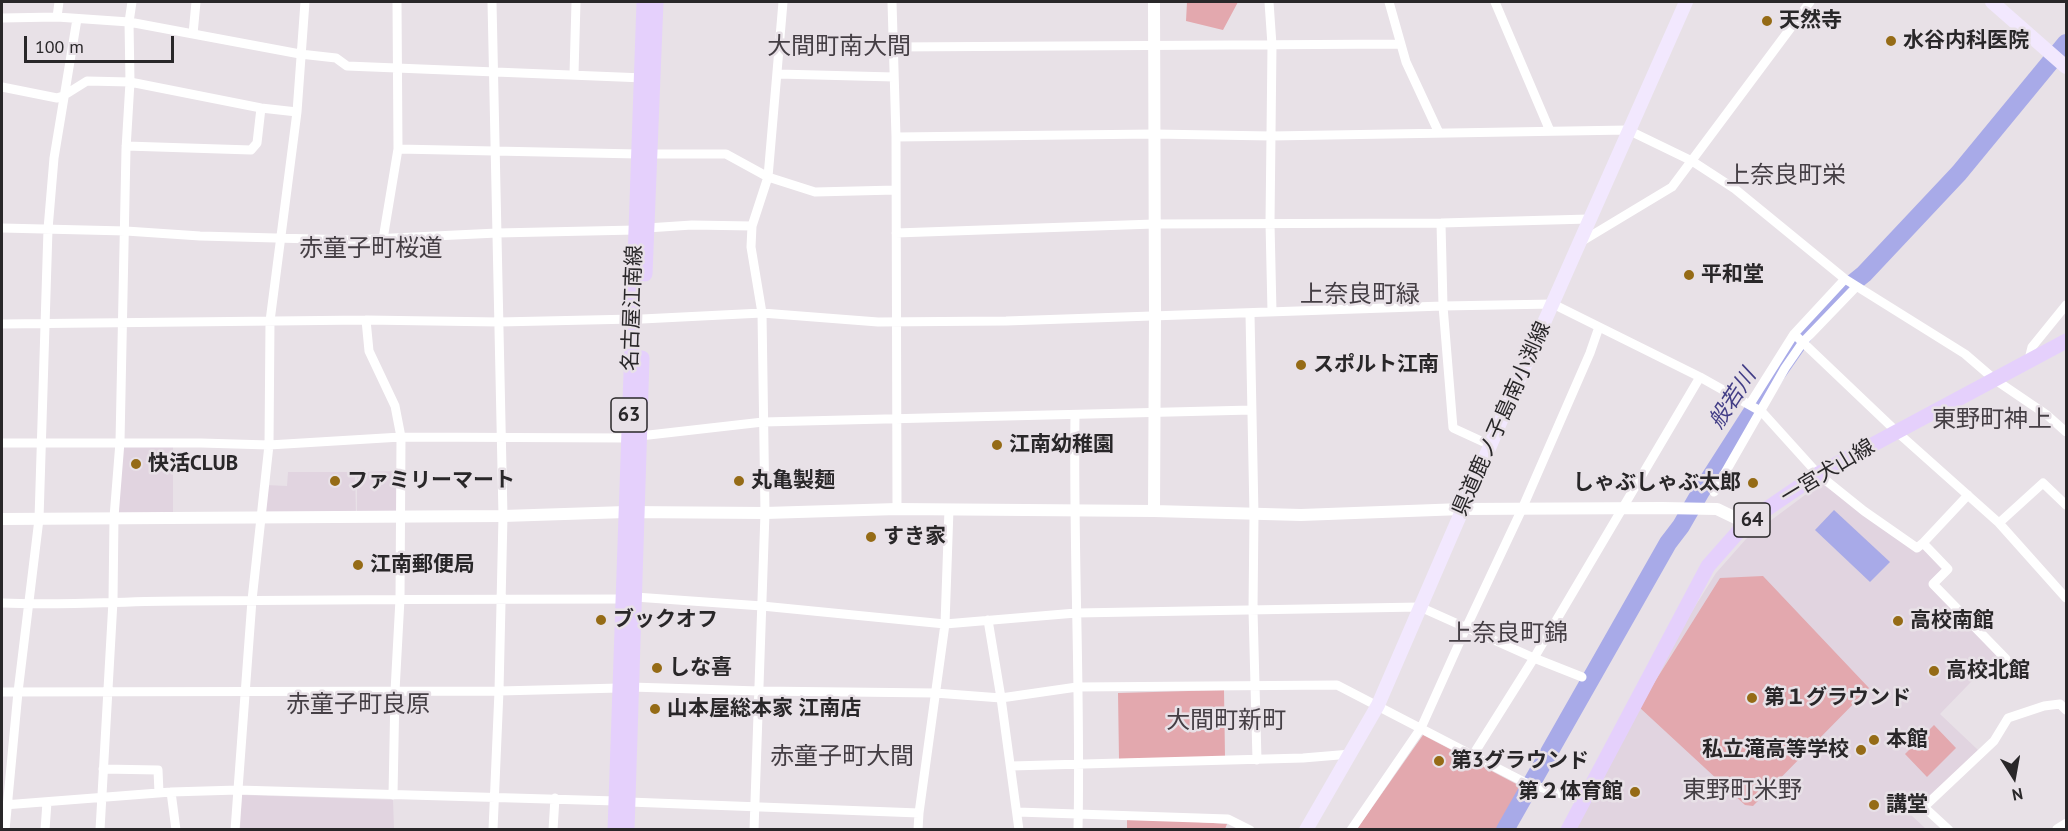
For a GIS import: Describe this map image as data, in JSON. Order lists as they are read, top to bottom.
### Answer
{
  "streets": {
    "main road": [
      "名古屋江南線",
      "63",
      "県道鹿ノ子島南小渕線",
      "一宮犬山線",
      "64"
    ]
  },
  "districts": [
    "大間町南大間",
    "上奈良町栄",
    "赤童子町桜道",
    "上奈良町緑",
    "東野町神上",
    "上奈良町錦",
    "赤童子町良原",
    "大間町新町",
    "赤童子町大間",
    "東野町米野"
  ],
  "water": ["般若川"],
  "places": [
    "天然寺",
    "水谷内科医院",
    "平和堂",
    "スポルト江南",
    "江南幼稚園",
    "快活CLUB",
    "ファミリーマート",
    "丸亀製麺",
    "しゃぶしゃぶ太郎",
    "すき家",
    "江南郵便局",
    "ブックオフ",
    "高校南館",
    "しな喜",
    "高校北館",
    "第１グラウンド",
    "山本屋総本家 江南店",
    "本館",
    "私立滝高等学校",
    "第3グラウンド",
    "第２体育館",
    "講堂"
  ],
  "scale_bar": "100 m",
  "north": "bottom"
}
